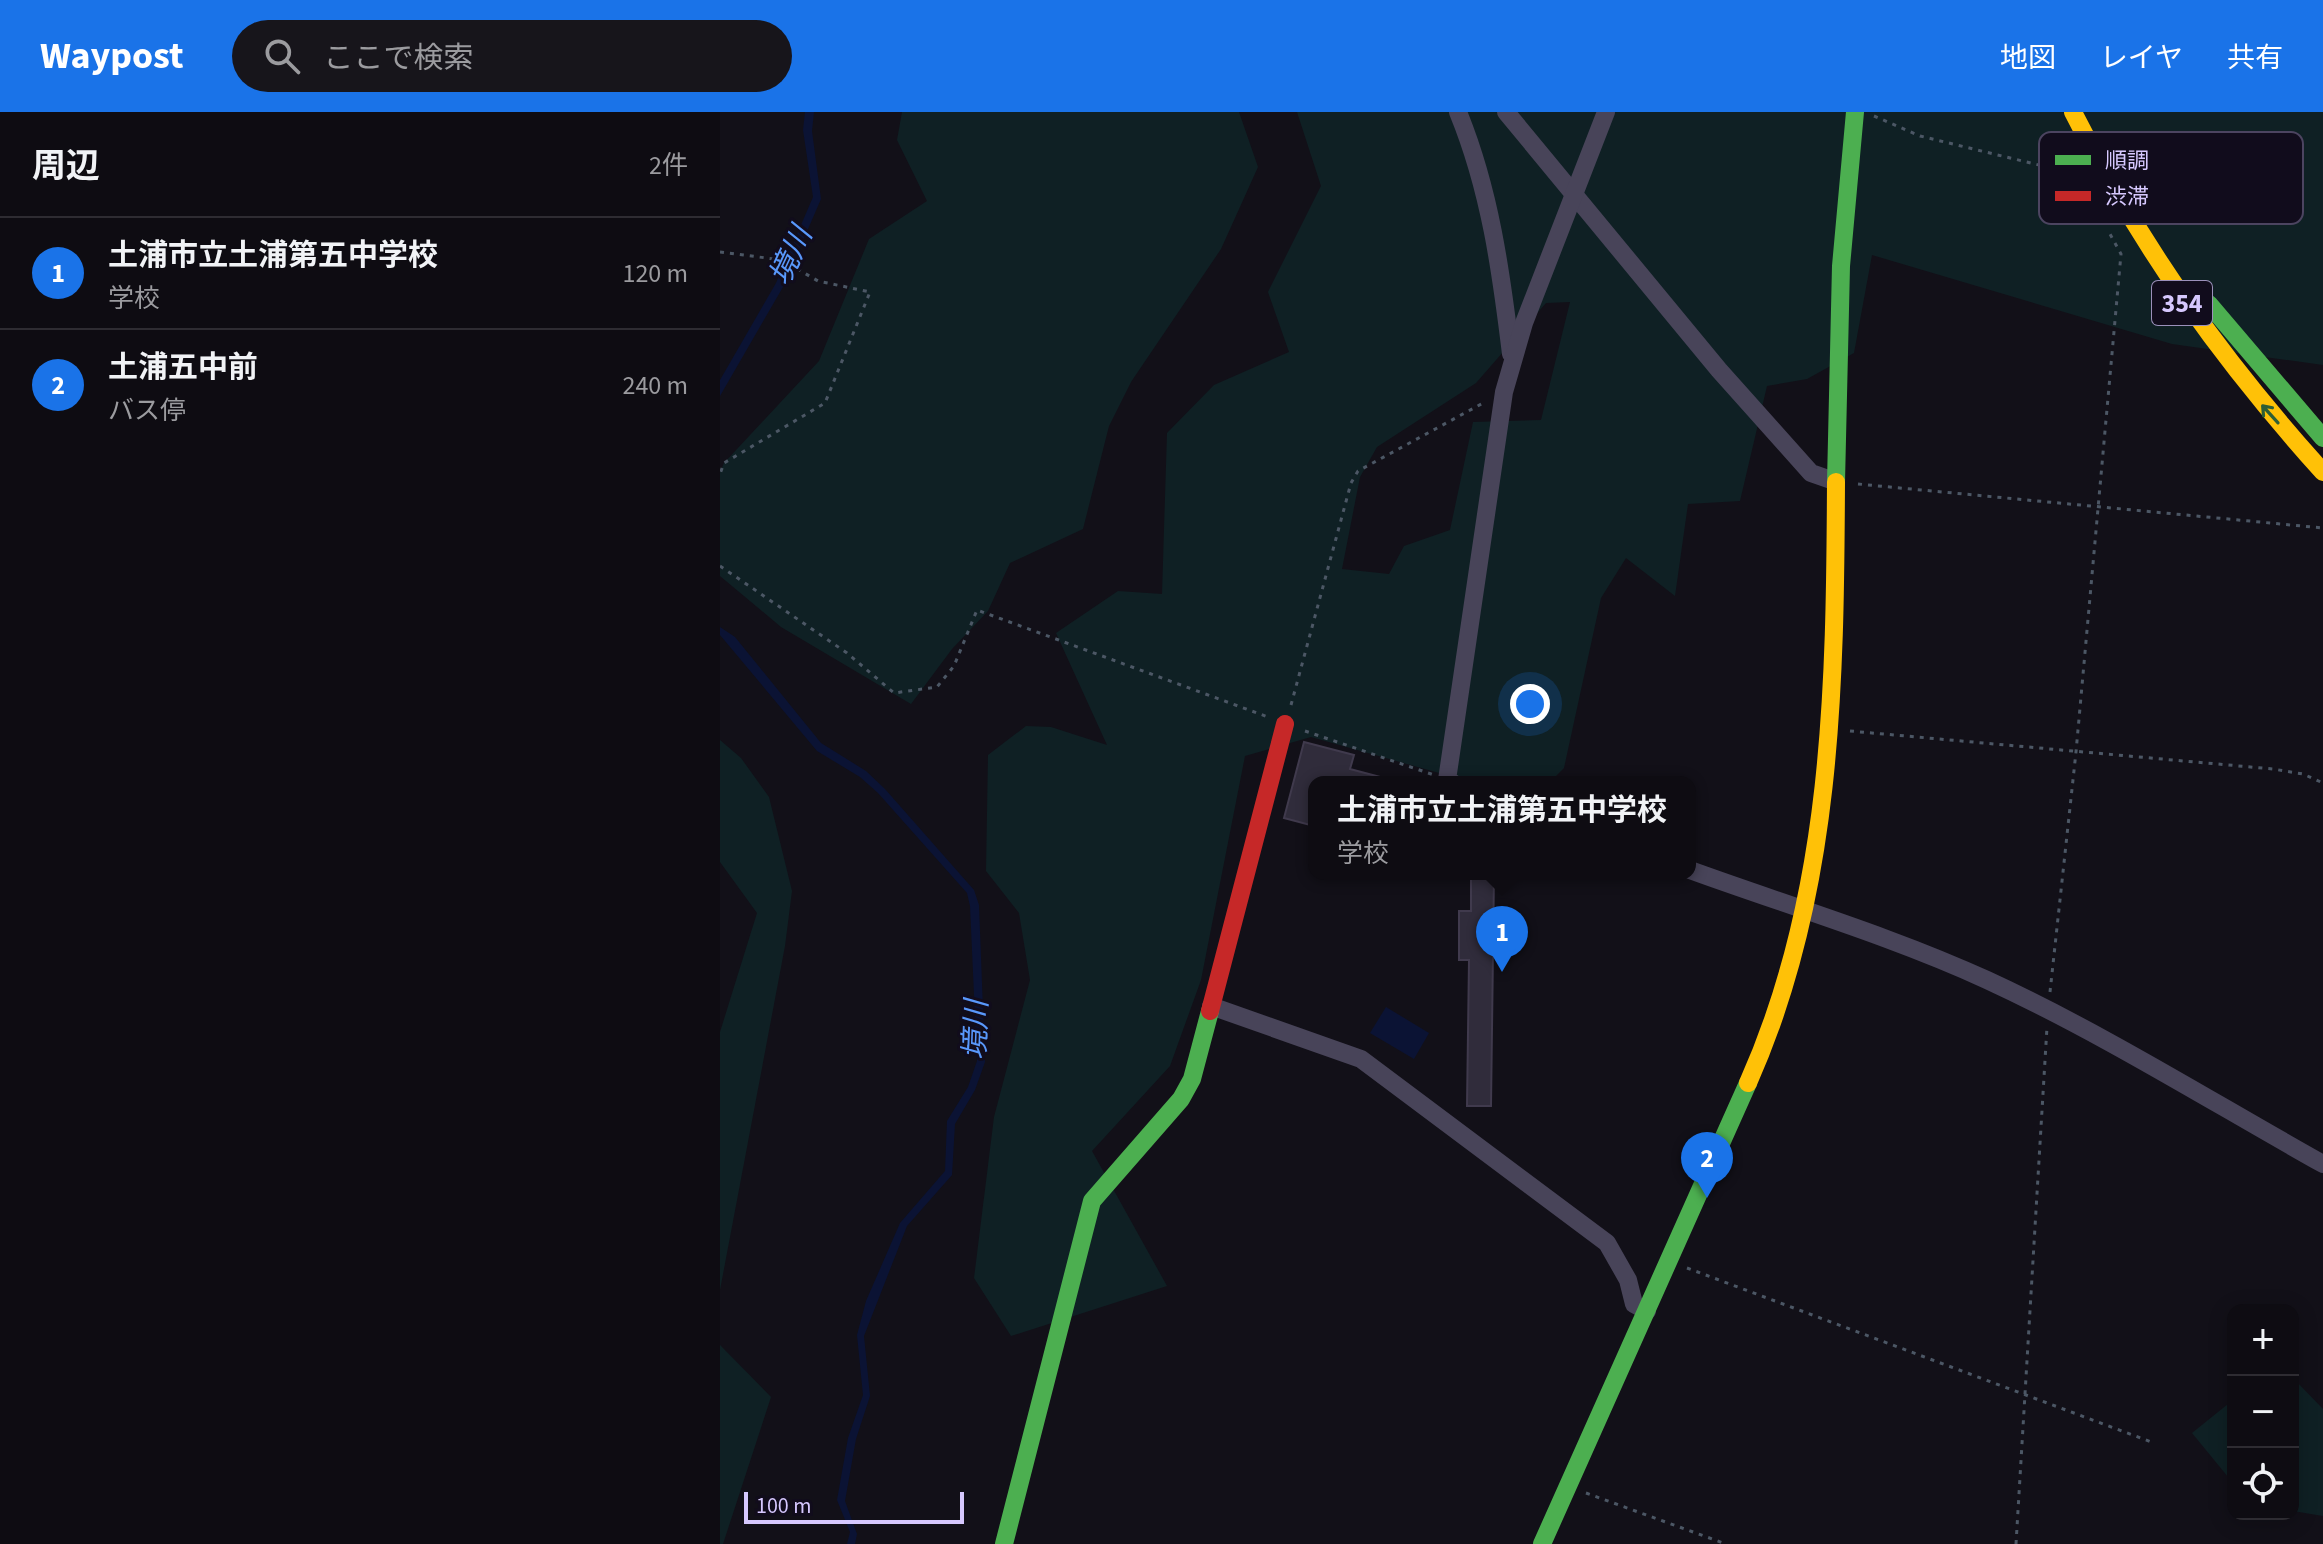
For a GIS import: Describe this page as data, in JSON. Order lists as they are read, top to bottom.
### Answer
{
  "streets": {
    "main road": ["354"]
  },
  "water": ["境川"],
  "legend": ["順調", "渋滞"],
  "scale_bar": "100 m",
  "page": {
    "header": "Waypost",
    "search": "ここで検索",
    "nav": ["地図", "レイヤ", "共有"],
    "heading": ["周辺", "2件"],
    "list": [
      {
        "mark": "1",
        "name": "土浦市立土浦第五中学校",
        "note": "学校",
        "value": "120 m"
      },
      {
        "mark": "2",
        "name": "土浦五中前",
        "note": "バス停",
        "value": "240 m"
      }
    ],
    "popup": ["土浦市立土浦第五中学校", "学校"],
    "pins": ["1", "2"],
    "map_buttons": ["+", "−"],
    "scale": "100 m"
  }
}
